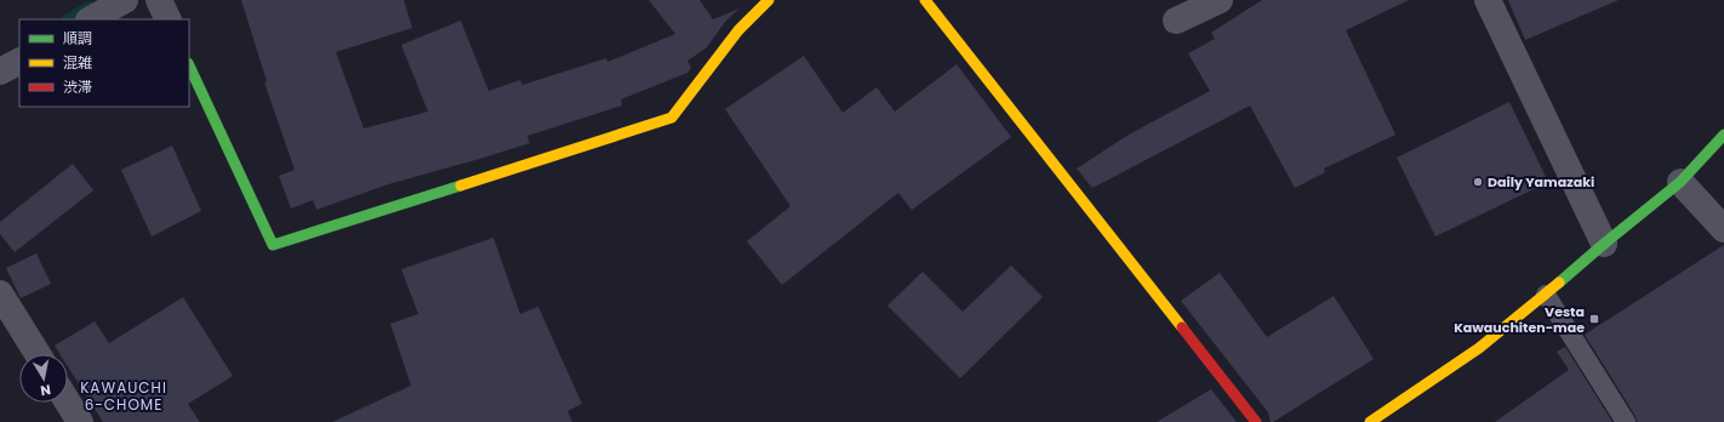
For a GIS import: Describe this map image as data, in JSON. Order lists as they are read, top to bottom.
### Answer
{
  "districts": ["KAWAUCHI 6-CHOME"],
  "places": {
    "other": ["Daily Yamazaki"],
    "transit": ["Vesta Kawauchiten-mae"]
  },
  "legend": ["順調", "混雑", "渋滞"],
  "north": "bottom"
}
